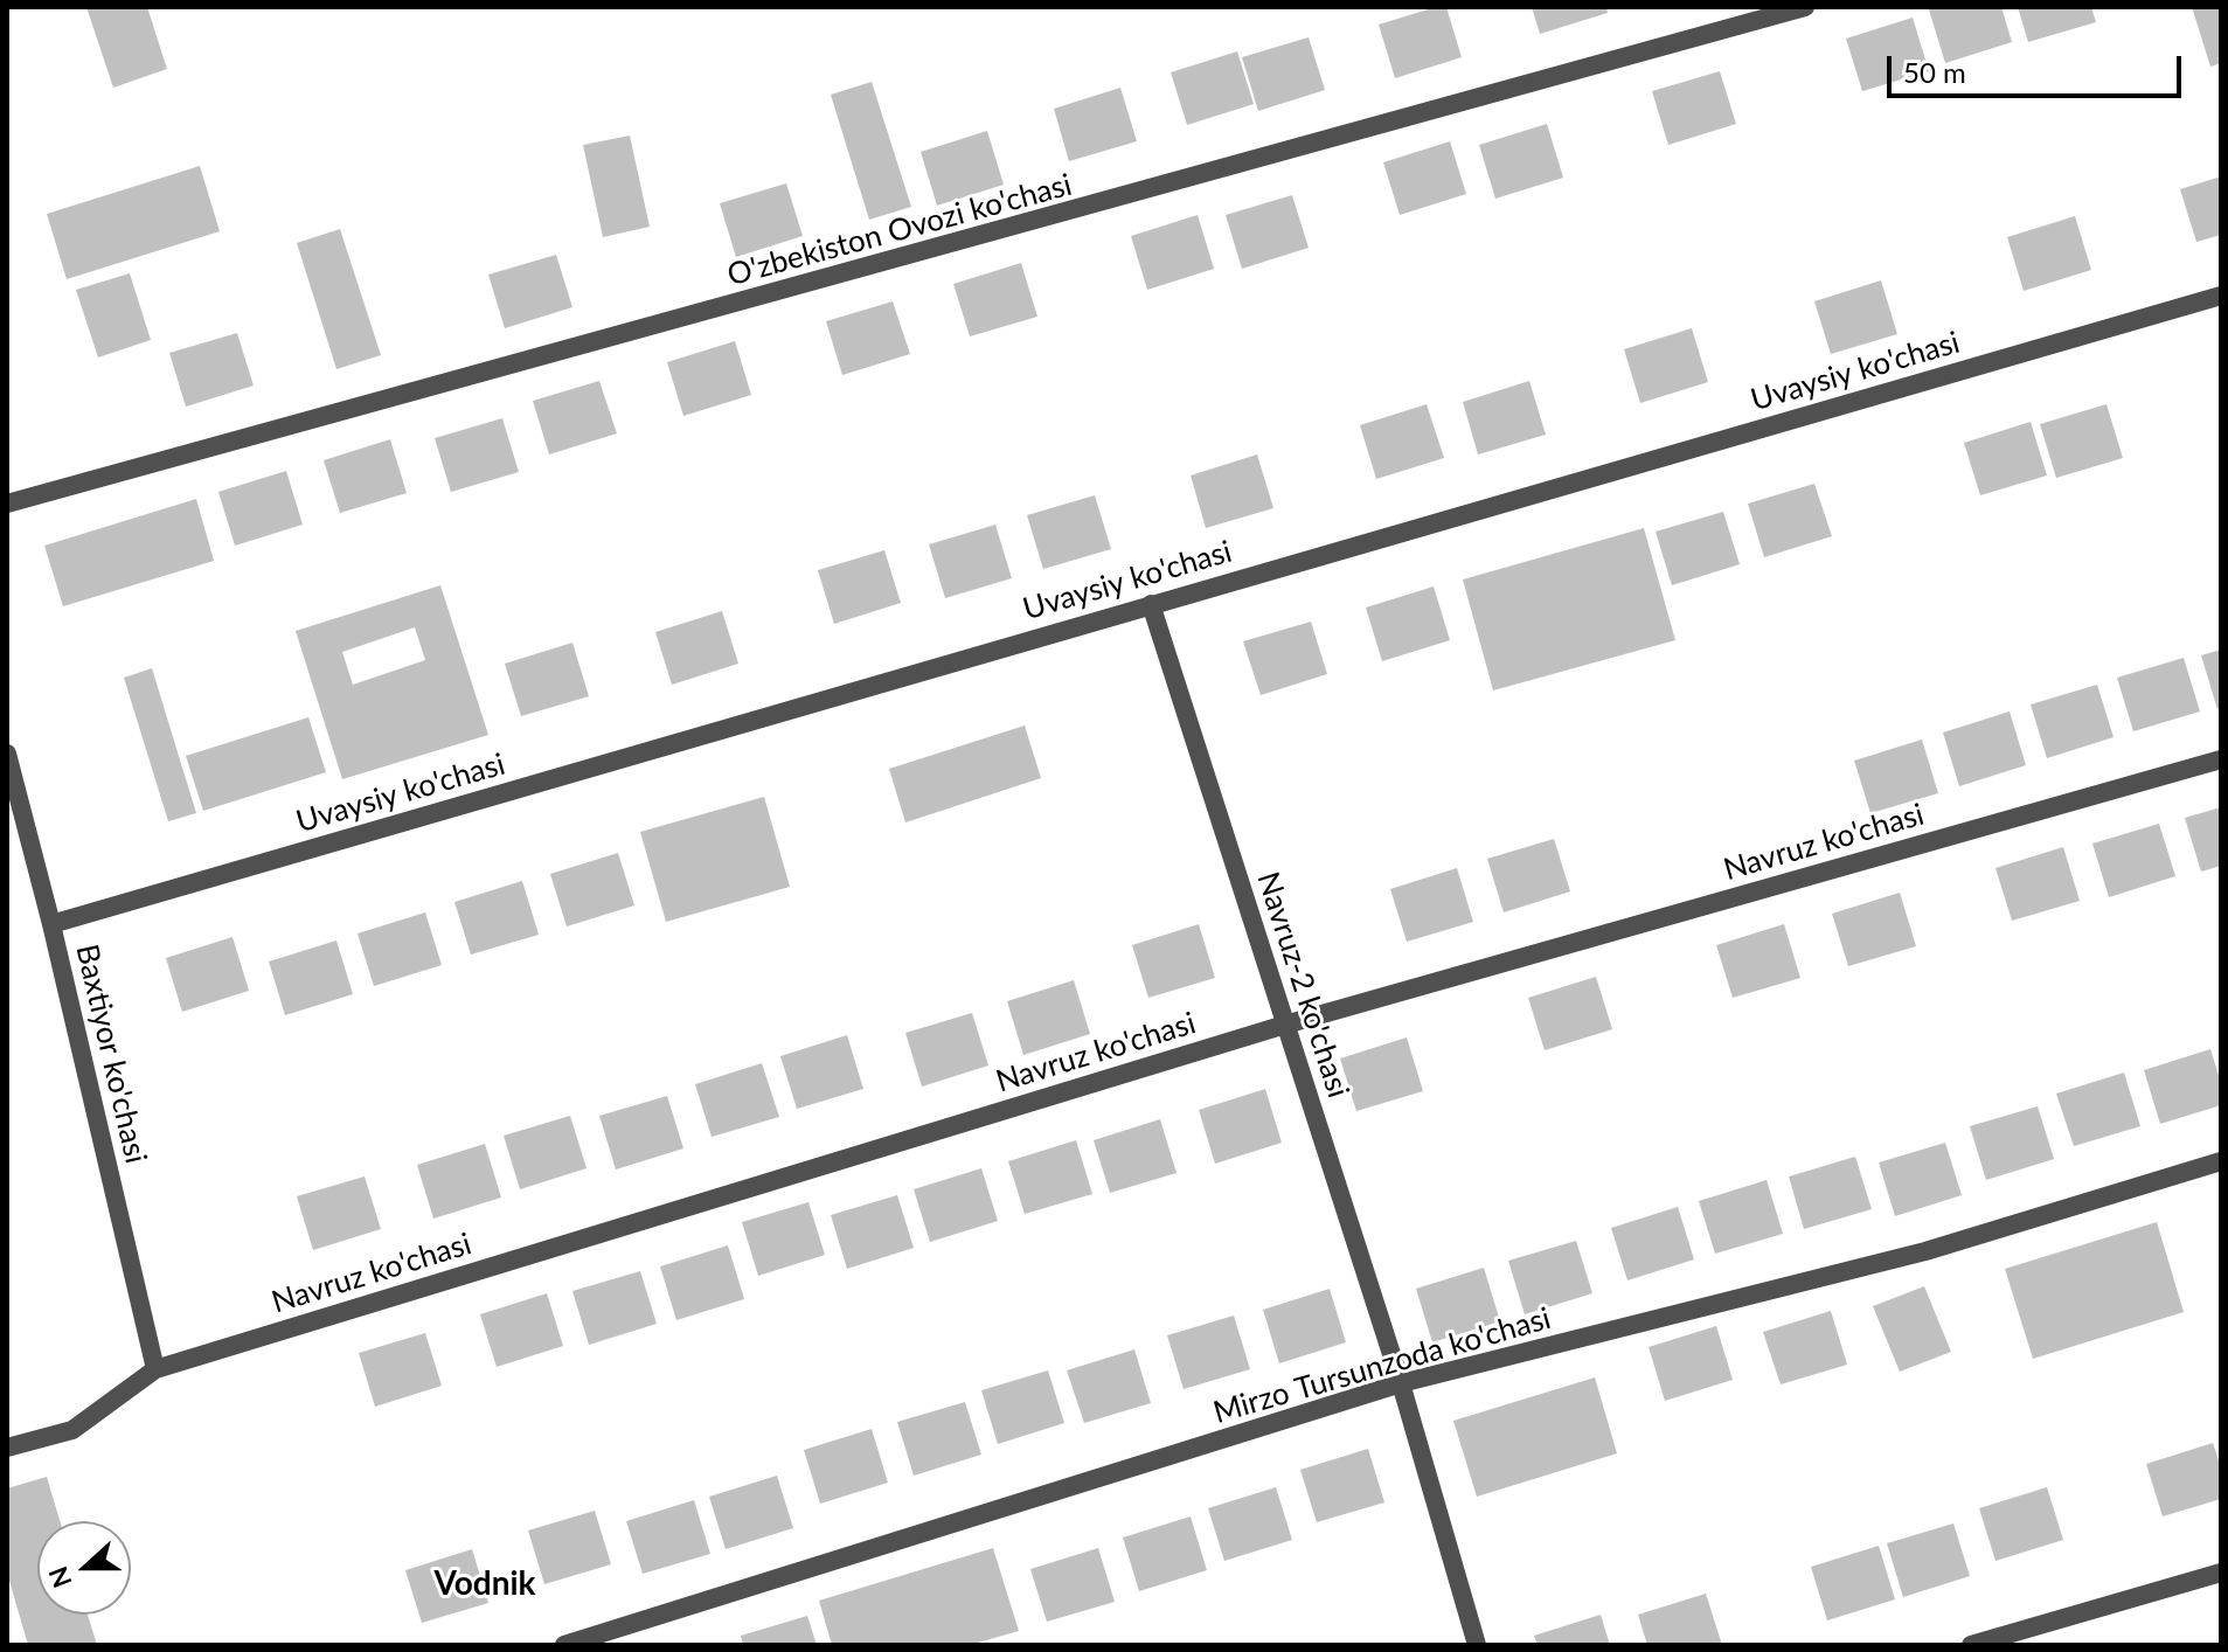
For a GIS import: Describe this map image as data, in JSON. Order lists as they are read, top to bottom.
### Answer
{
  "streets": {
    "street": [
      "O'zbekiston Ovozi ko'chasi",
      "Uvaysiy ko'chasi",
      "Navruz ko'chasi",
      "Navruz-2 ko'chasi",
      "Baxtiyor ko'chasi",
      "Mirzo Tursunzoda ko'chasi"
    ]
  },
  "crossings": [
    ["Uvaysiy ko'chasi", "Navruz-2 ko'chasi"],
    ["Uvaysiy ko'chasi", "Baxtiyor ko'chasi"],
    ["Navruz ko'chasi", "Navruz-2 ko'chasi"],
    ["Navruz ko'chasi", "Baxtiyor ko'chasi"],
    ["Navruz-2 ko'chasi", "Mirzo Tursunzoda ko'chasi"]
  ],
  "districts": ["Vodnik"],
  "scale_bar": "50 m",
  "north": "left"
}
